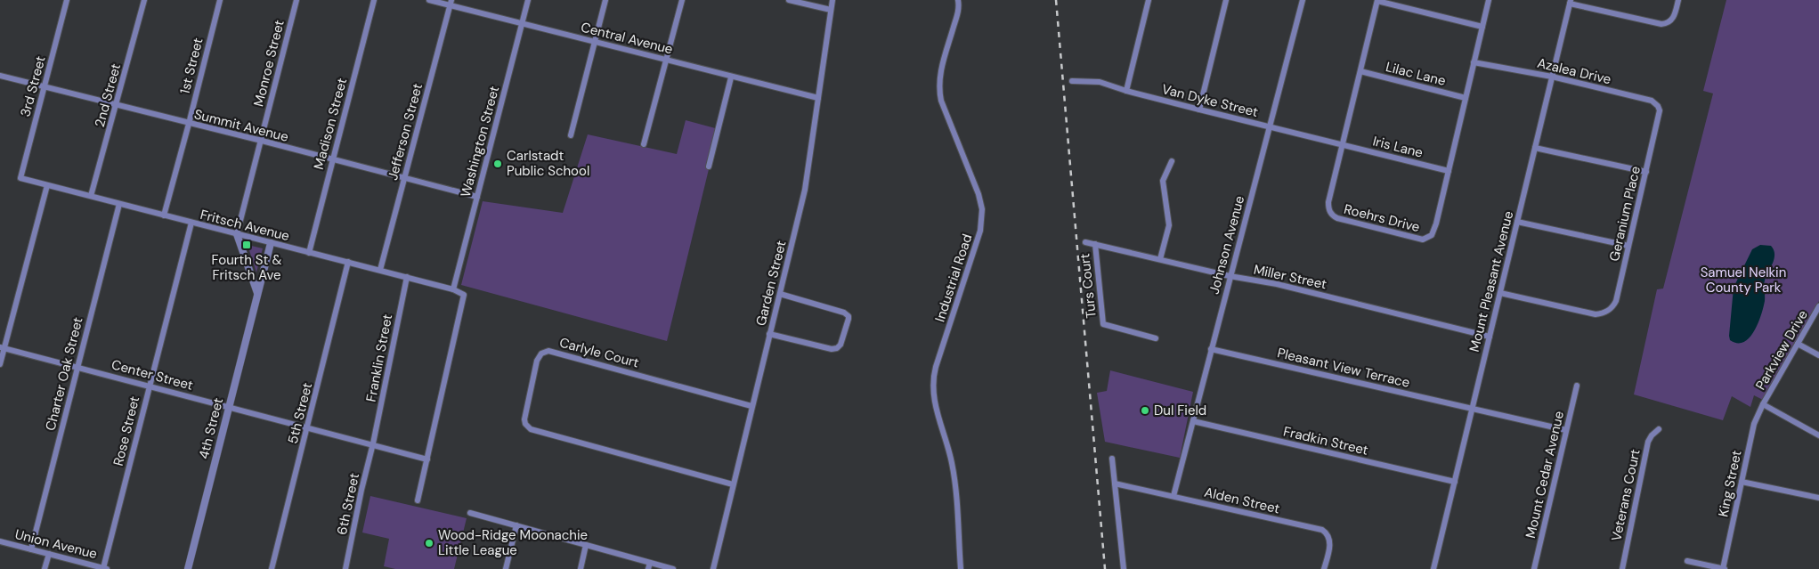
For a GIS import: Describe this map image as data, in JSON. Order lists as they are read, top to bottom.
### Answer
{
  "streets": {
    "street": [
      "Central Avenue",
      "Monroe Street",
      "1st Street",
      "Azalea Drive",
      "Lilac Lane",
      "3rd Street",
      "2nd Street",
      "Van Dyke Street",
      "Madison Street",
      "Summit Avenue",
      "Jefferson Street",
      "Washington Street",
      "Iris Lane",
      "Geranium Place",
      "Roehrs Drive",
      "Fritsch Avenue",
      "Johnson Avenue",
      "Miller Street",
      "Industrial Road",
      "Mount Pleasant Avenue",
      "Garden Street",
      "Turs Court",
      "Parkview Drive",
      "Carlyle Court",
      "Franklin Street",
      "Pleasant View Terrace",
      "Charter Oak Street",
      "Center Street",
      "5th Street",
      "4th Street",
      "Rose Street",
      "Fradkin Street",
      "Mount Cedar Avenue",
      "King Street",
      "Veterans Court",
      "Alden Street",
      "6th Street",
      "Union Avenue"
    ]
  },
  "crossings": [
    ["Central Avenue", "Jefferson Street"],
    ["Central Avenue", "Washington Street"],
    ["Central Avenue", "Garden Street"],
    ["Monroe Street", "Summit Avenue"],
    ["Monroe Street", "Fritsch Avenue"],
    ["1st Street", "Summit Avenue"],
    ["1st Street", "Fritsch Avenue"],
    ["Azalea Drive", "Geranium Place"],
    ["Azalea Drive", "Roehrs Drive"],
    ["Azalea Drive", "Mount Pleasant Avenue"],
    ["Lilac Lane", "Roehrs Drive"],
    ["3rd Street", "Summit Avenue"],
    ["3rd Street", "Fritsch Avenue"],
    ["2nd Street", "Summit Avenue"],
    ["2nd Street", "Fritsch Avenue"],
    ["Van Dyke Street", "Iris Lane"],
    ["Van Dyke Street", "Roehrs Drive"],
    ["Van Dyke Street", "Johnson Avenue"],
    ["Madison Street", "Summit Avenue"],
    ["Madison Street", "Fritsch Avenue"],
    ["Summit Avenue", "Jefferson Street"],
    ["Summit Avenue", "Washington Street"],
    ["Jefferson Street", "Fritsch Avenue"],
    ["Washington Street", "Fritsch Avenue"],
    ["Iris Lane", "Roehrs Drive"],
    ["Geranium Place", "Mount Pleasant Avenue"],
    ["Fritsch Avenue", "Franklin Street"],
    ["Fritsch Avenue", "Charter Oak Street"],
    ["Fritsch Avenue", "Center Street"],
    ["Fritsch Avenue", "5th Street"],
    ["Fritsch Avenue", "4th Street"],
    ["Fritsch Avenue", "Rose Street"],
    ["Johnson Avenue", "Miller Street"],
    ["Johnson Avenue", "Pleasant View Terrace"],
    ["Johnson Avenue", "Fradkin Street"],
    ["Johnson Avenue", "Alden Street"],
    ["Miller Street", "Mount Pleasant Avenue"],
    ["Miller Street", "Turs Court"],
    ["Mount Pleasant Avenue", "Pleasant View Terrace"],
    ["Mount Pleasant Avenue", "Fradkin Street"],
    ["Garden Street", "Carlyle Court"],
    ["Parkview Drive", "King Street"],
    ["Franklin Street", "Center Street"],
    ["Franklin Street", "6th Street"],
    ["Pleasant View Terrace", "Mount Cedar Avenue"],
    ["Charter Oak Street", "Center Street"],
    ["Charter Oak Street", "Union Avenue"],
    ["Center Street", "5th Street"],
    ["Center Street", "4th Street"],
    ["Center Street", "Rose Street"],
    ["Center Street", "6th Street"],
    ["Rose Street", "Union Avenue"]
  ],
  "parks": ["Samuel Nelkin County Park"],
  "places": {
    "other": ["Carlstadt Public School", "Dul Field", "Wood-Ridge Moonachie Little League"],
    "transit": ["Fourth St & Fritsch Ave"]
  }
}
